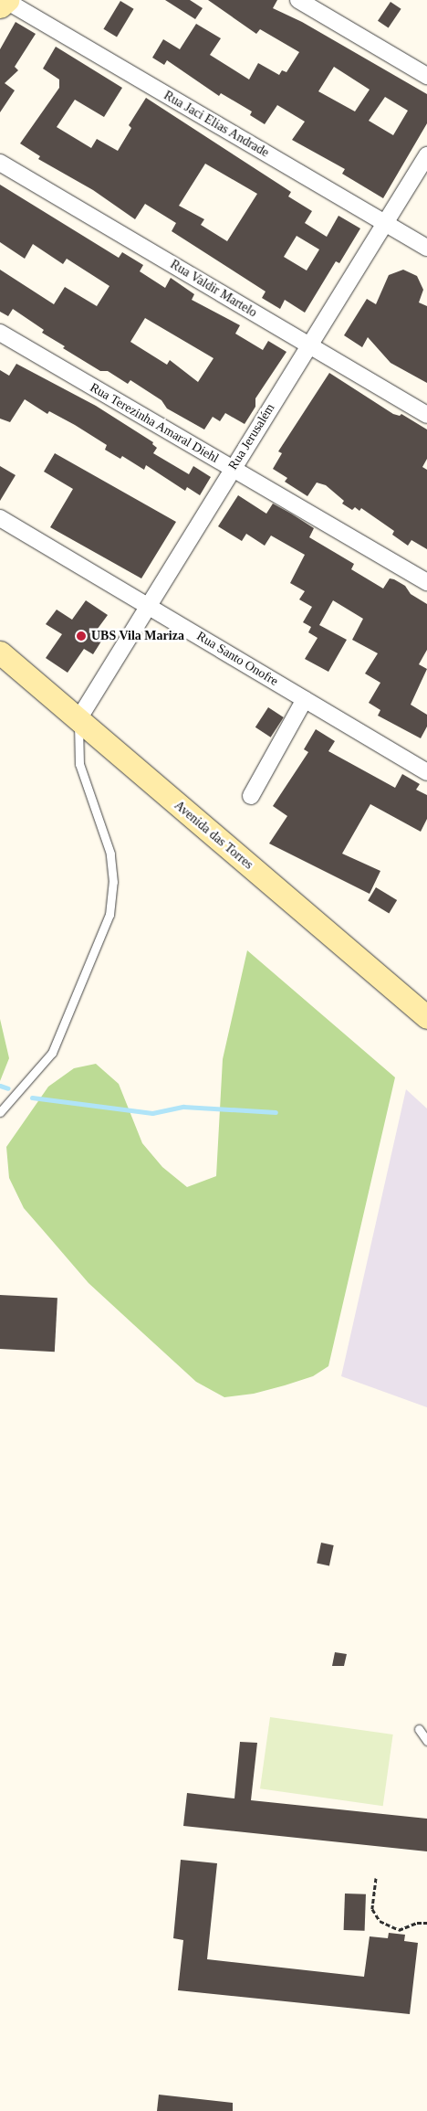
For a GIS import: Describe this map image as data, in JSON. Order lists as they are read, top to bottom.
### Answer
{
  "streets": {
    "main road": ["Avenida das Torres"],
    "street": [
      "Rua Jaci Elias Andrade",
      "Rua Valdir Martelo",
      "Rua Terezinha Amaral Diehl",
      "Rua Jerusalém",
      "Rua Santo Onofre"
    ]
  },
  "crossings": [
    ["Rua Jaci Elias Andrade", "Rua Jerusalém"],
    ["Rua Valdir Martelo", "Rua Jerusalém"],
    ["Rua Terezinha Amaral Diehl", "Rua Jerusalém"],
    ["Rua Jerusalém", "Rua Santo Onofre"],
    ["Rua Jerusalém", "Avenida das Torres"]
  ],
  "places": ["UBS Vila Mariza"]
}
